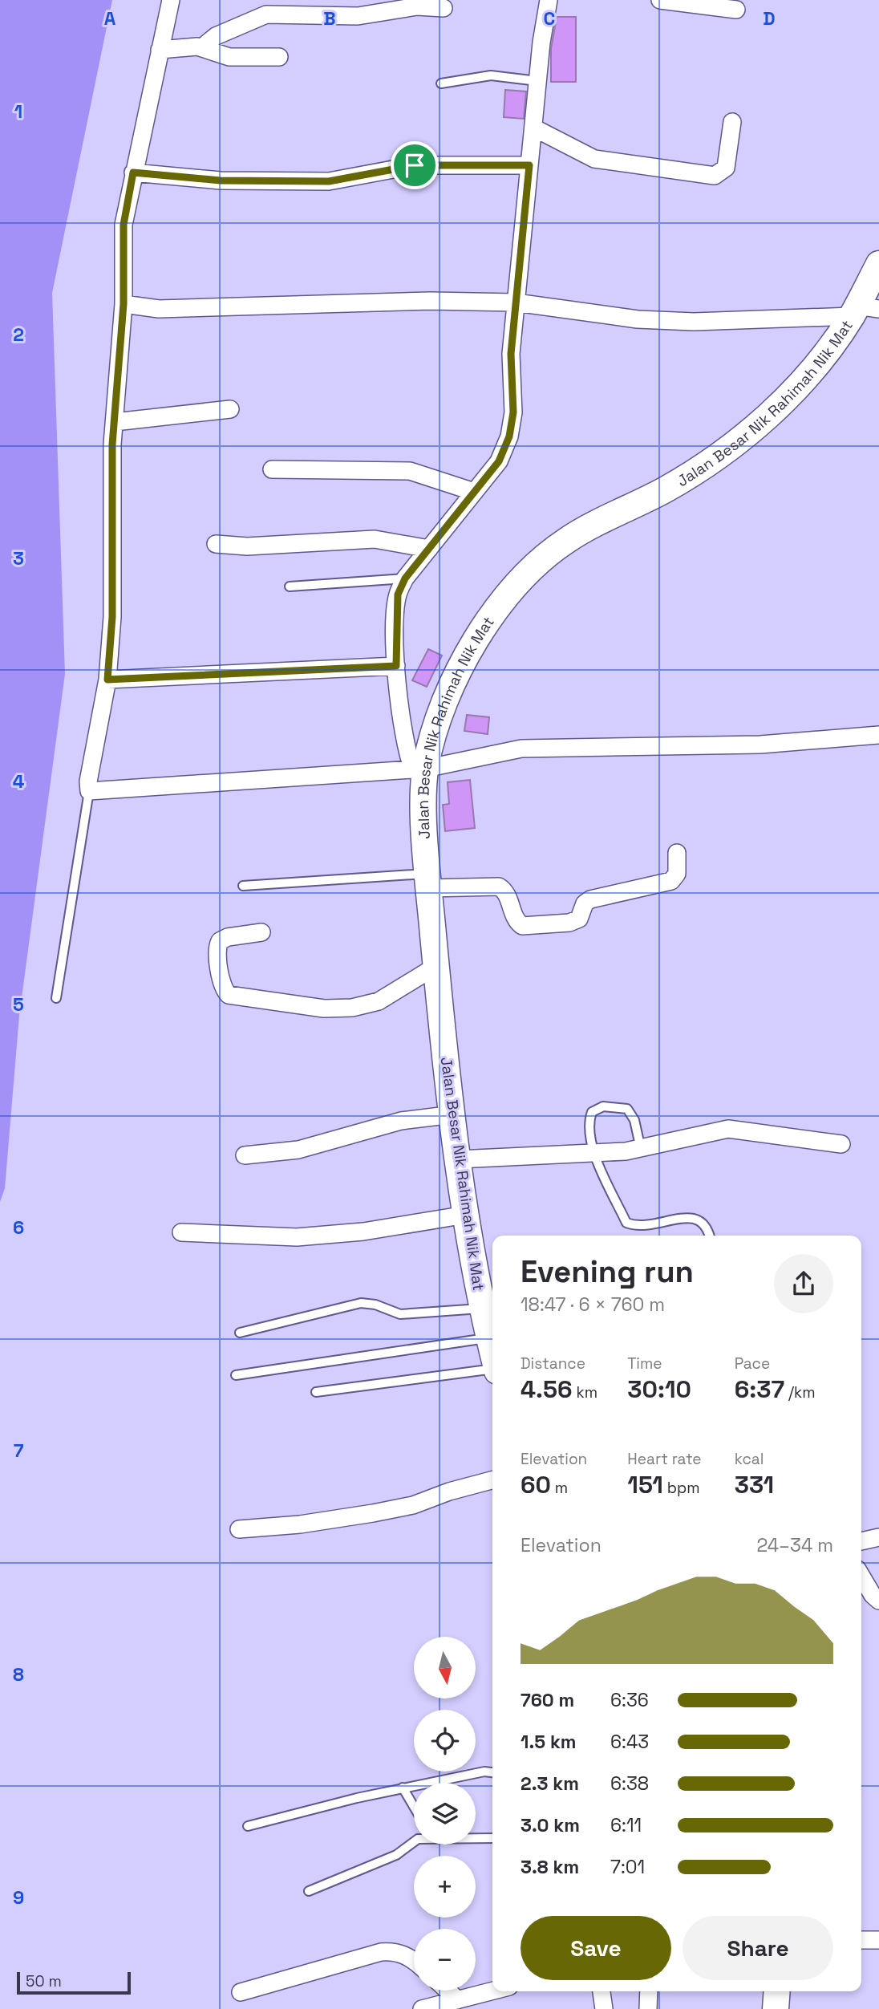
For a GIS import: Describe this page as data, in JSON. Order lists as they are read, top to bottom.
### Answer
{
  "streets": {
    "street": ["Jalan Besar Nik Rahimah Nik Mat"]
  },
  "scale_bar": "50 m",
  "north": "bottom",
  "page": {
    "heading": ["Evening run", "18:47 · 6 × 760 m"],
    "stats": [
      ["Distance", "4.56 km"],
      ["Time", "30:10"],
      ["Pace", "6:37 /km"],
      ["Elevation", "60 m"],
      ["Heart rate", "151 bpm"],
      ["kcal", "331"]
    ],
    "chart": ["Elevation", "24–34 m"],
    "map_buttons": ["+", "−"],
    "list": [
      {
        "name": "760 m",
        "note": "6:36"
      },
      {
        "name": "1.5 km",
        "note": "6:43"
      },
      {
        "name": "2.3 km",
        "note": "6:38"
      },
      {
        "name": "3.0 km",
        "note": "6:11"
      },
      {
        "name": "3.8 km",
        "note": "7:01"
      }
    ],
    "buttons": ["Save", "Share"],
    "scale": "50 m"
  },
  "grid": {
    "columns": [
      "A",
      "B",
      "C",
      "D"
    ],
    "rows": [
      "1",
      "2",
      "3",
      "4",
      "5",
      "6",
      "7",
      "8",
      "9"
    ]
  }
}
